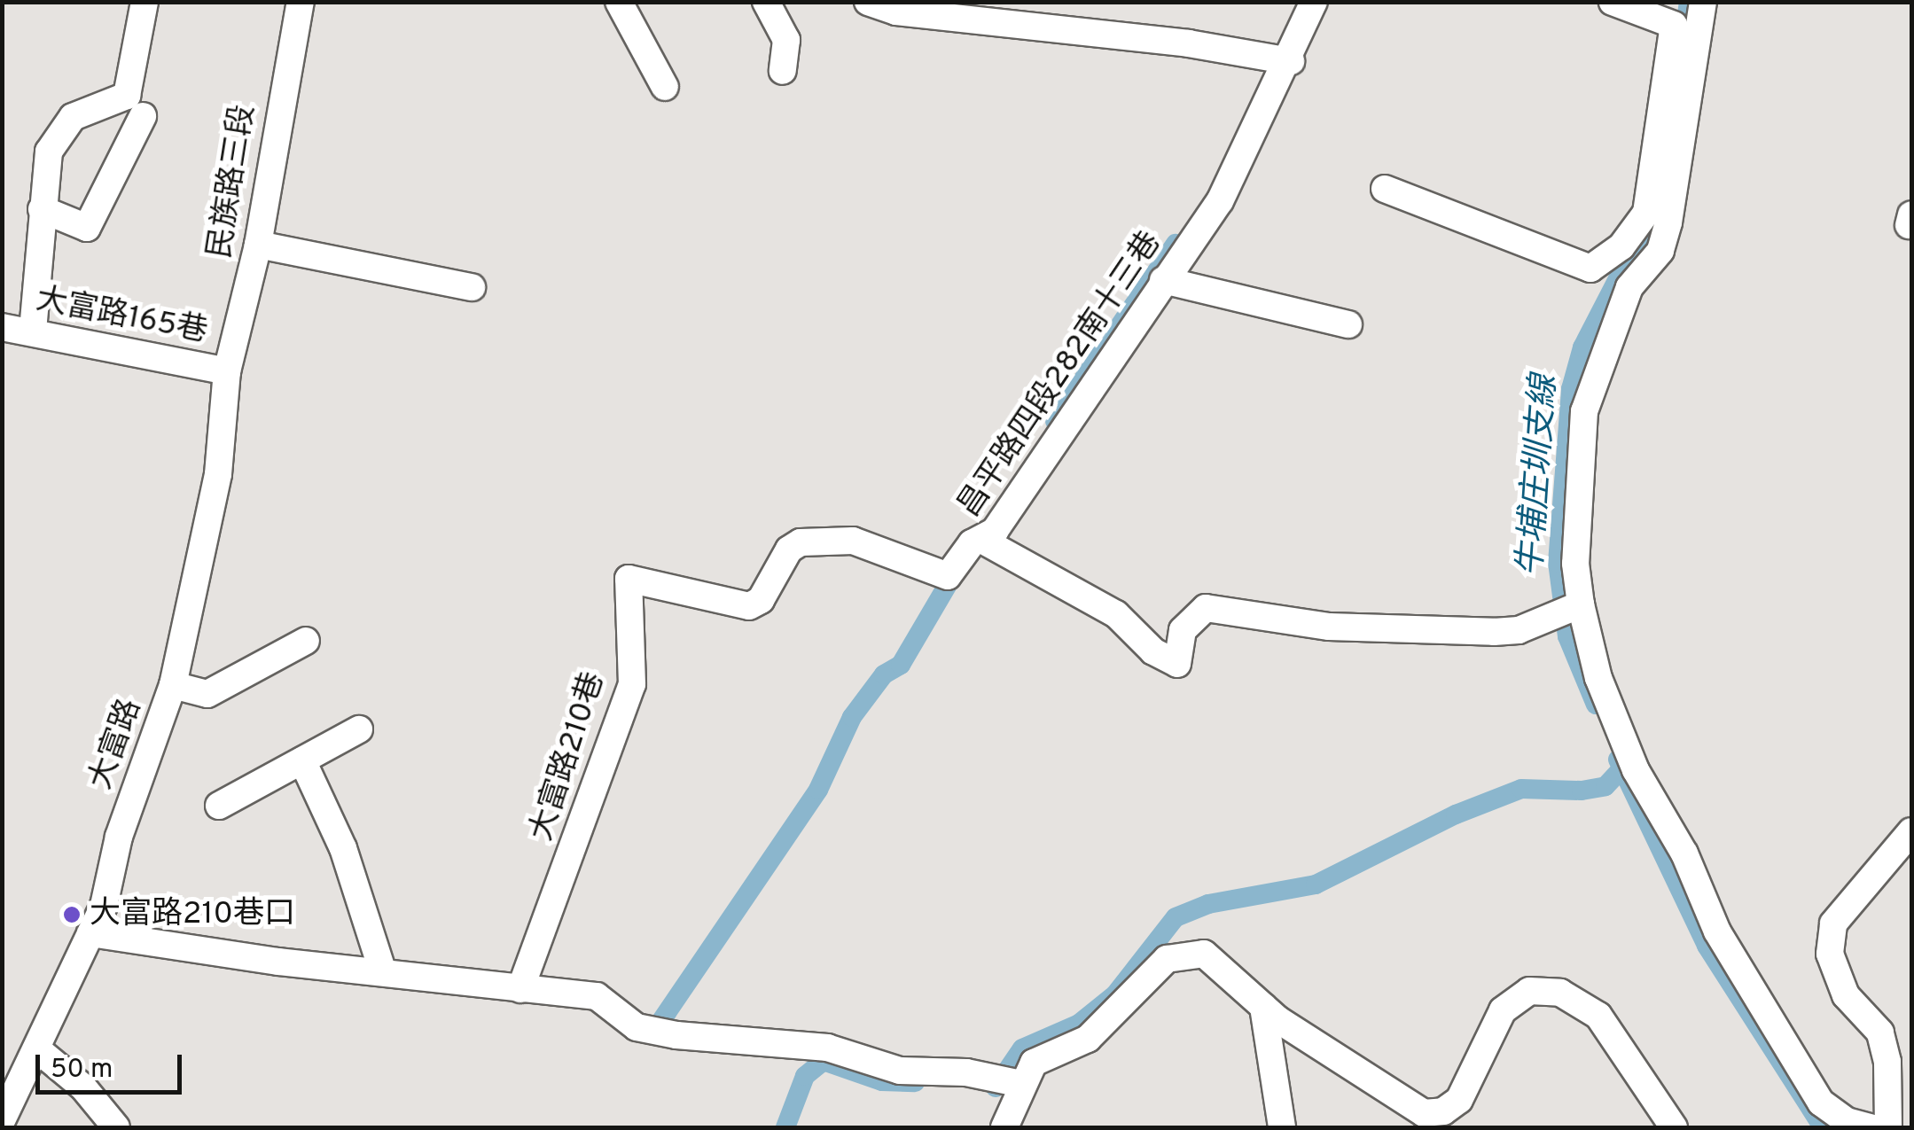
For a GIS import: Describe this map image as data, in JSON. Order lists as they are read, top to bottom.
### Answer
{
  "streets": {
    "street": [
      "民族路三段",
      "大富路165巷",
      "昌平路四段282南十三巷",
      "大富路",
      "大富路210巷"
    ]
  },
  "crossings": [
    ["民族路三段", "大富路165巷"],
    ["民族路三段", "大富路"],
    ["大富路165巷", "大富路"],
    ["昌平路四段282南十三巷", "大富路210巷"]
  ],
  "water": ["牛埔庄圳支線"],
  "places": ["大富路210巷口"],
  "scale_bar": "50 m"
}
